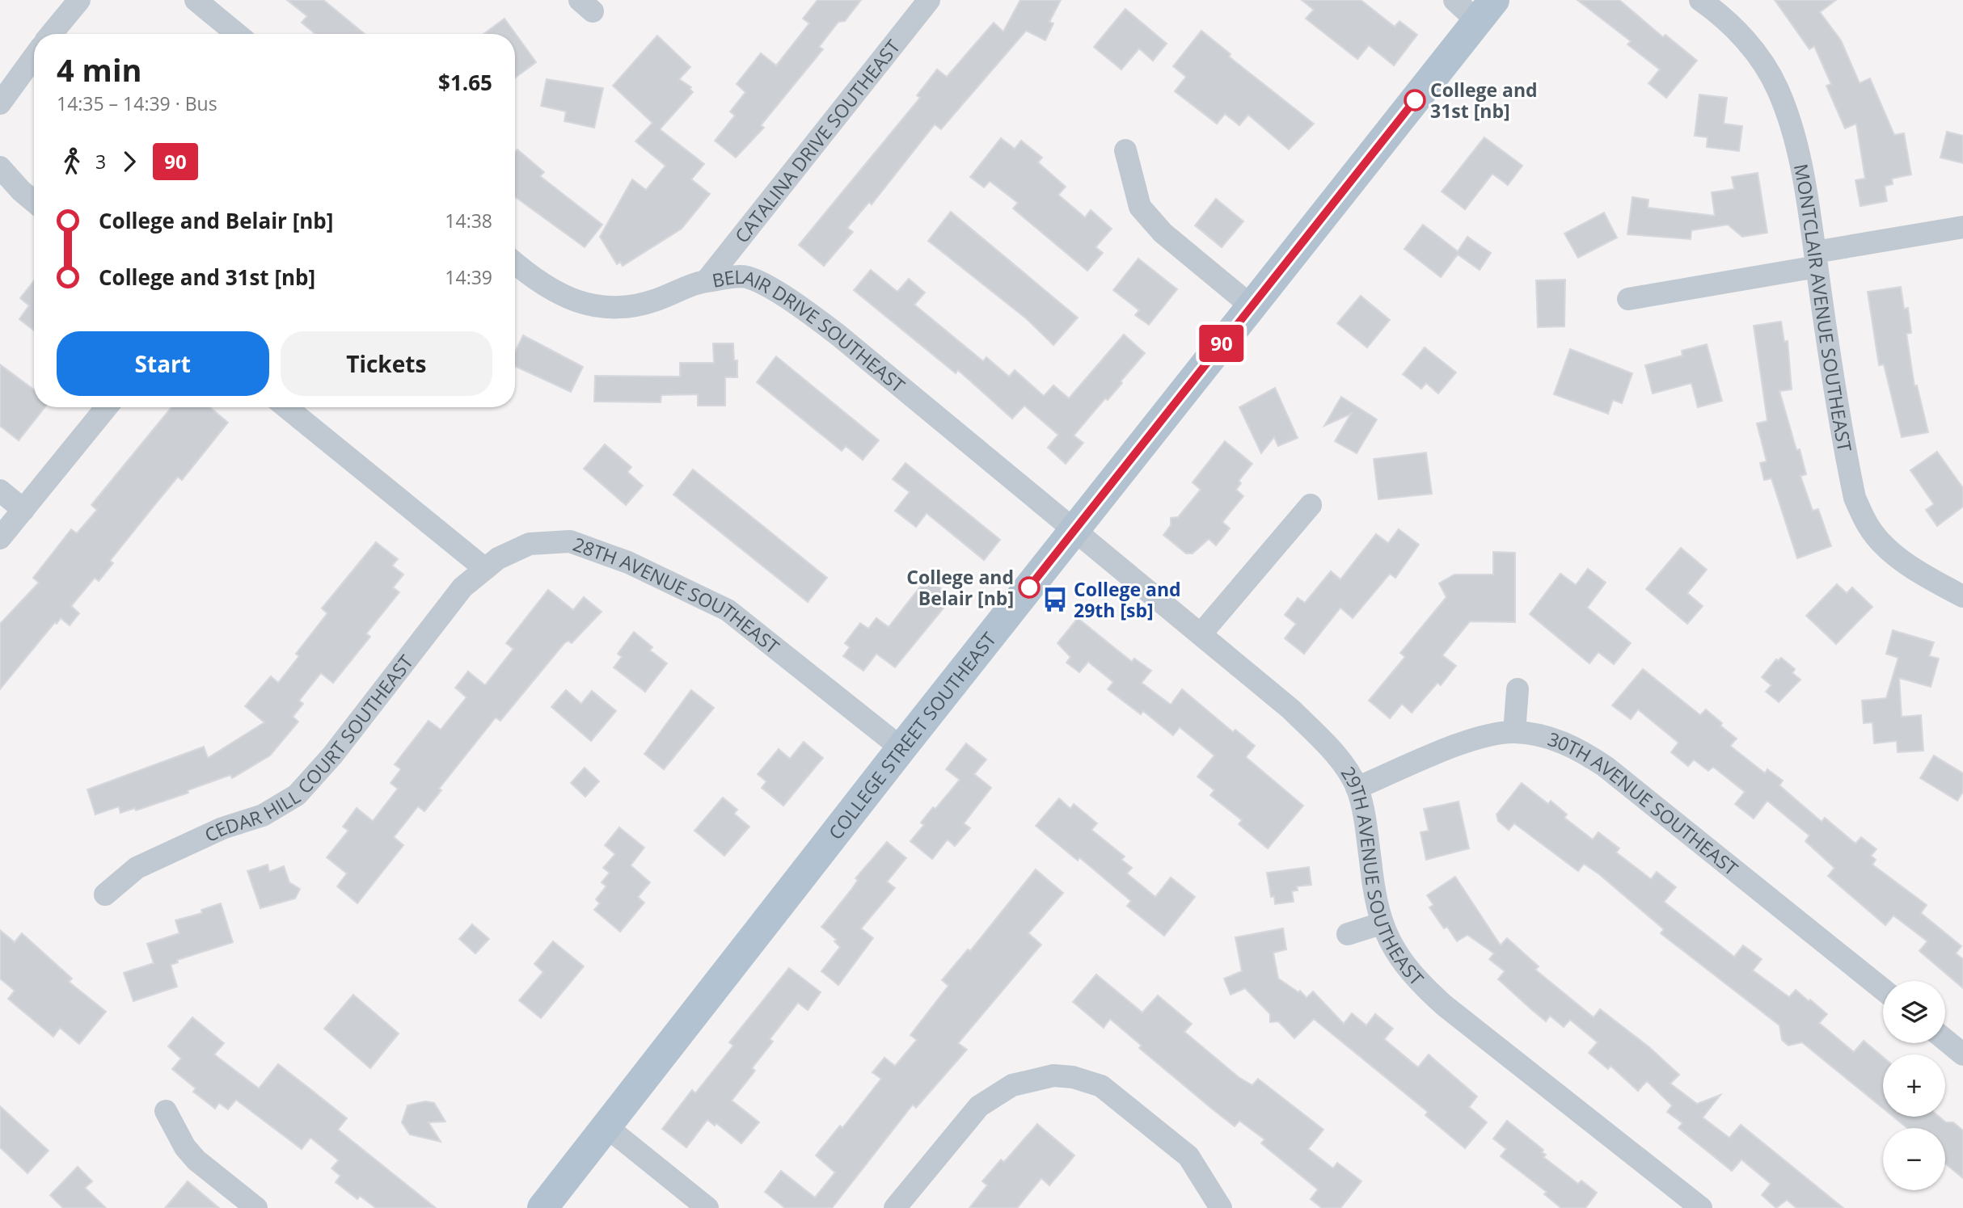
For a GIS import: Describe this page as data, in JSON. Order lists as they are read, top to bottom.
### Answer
{
  "streets": {
    "main road": ["COLLEGE STREET SOUTHEAST"],
    "street": [
      "CATALINA DRIVE SOUTHEAST",
      "MONTCLAIR AVENUE SOUTHEAST",
      "BELAIR DRIVE SOUTHEAST",
      "28TH AVENUE SOUTHEAST",
      "CEDAR HILL COURT SOUTHEAST",
      "30TH AVENUE SOUTHEAST",
      "29TH AVENUE SOUTHEAST"
    ]
  },
  "crossings": [
    ["CATALINA DRIVE SOUTHEAST", "BELAIR DRIVE SOUTHEAST"],
    ["BELAIR DRIVE SOUTHEAST", "COLLEGE STREET SOUTHEAST"],
    ["BELAIR DRIVE SOUTHEAST", "29TH AVENUE SOUTHEAST"],
    ["28TH AVENUE SOUTHEAST", "COLLEGE STREET SOUTHEAST"],
    ["28TH AVENUE SOUTHEAST", "CEDAR HILL COURT SOUTHEAST"],
    ["COLLEGE STREET SOUTHEAST", "29TH AVENUE SOUTHEAST"],
    ["30TH AVENUE SOUTHEAST", "29TH AVENUE SOUTHEAST"]
  ],
  "places": {
    "other": ["College and 31st [nb]", "College and Belair [nb]"],
    "bus stop": ["College and 29th [sb]"]
  },
  "lines": ["bus line 90"],
  "page": {
    "on_map": "90",
    "heading": ["4 min", "14:35 – 14:39 · Bus", "$1.65"],
    "legs": ["3", "90"],
    "list": [
      {
        "name": "College and Belair [nb]",
        "value": "14:38"
      },
      {
        "name": "College and 31st [nb]",
        "value": "14:39"
      }
    ],
    "buttons": ["Start", "Tickets"],
    "map_buttons": ["+", "−"]
  }
}
